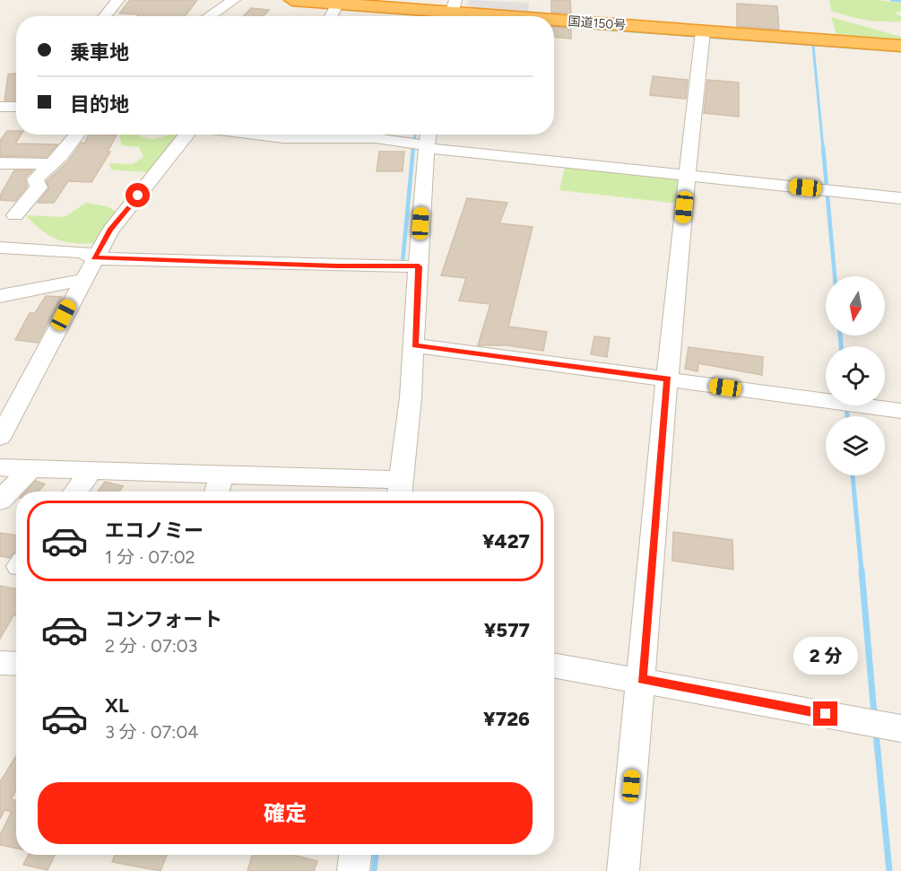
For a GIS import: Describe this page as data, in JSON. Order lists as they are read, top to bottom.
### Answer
{
  "streets": {
    "highway": ["国道150号"]
  },
  "north": "bottom",
  "page": {
    "banner": ["乗車地", "目的地"],
    "list": [
      {
        "name": "エコノミー",
        "note": "1 分 · 07:02",
        "value": "¥427"
      },
      {
        "name": "コンフォート",
        "note": "2 分 · 07:03",
        "value": "¥577"
      },
      {
        "name": "XL",
        "note": "3 分 · 07:04",
        "value": "¥726"
      }
    ],
    "bubble": "2 分",
    "buttons": "確定"
  }
}
